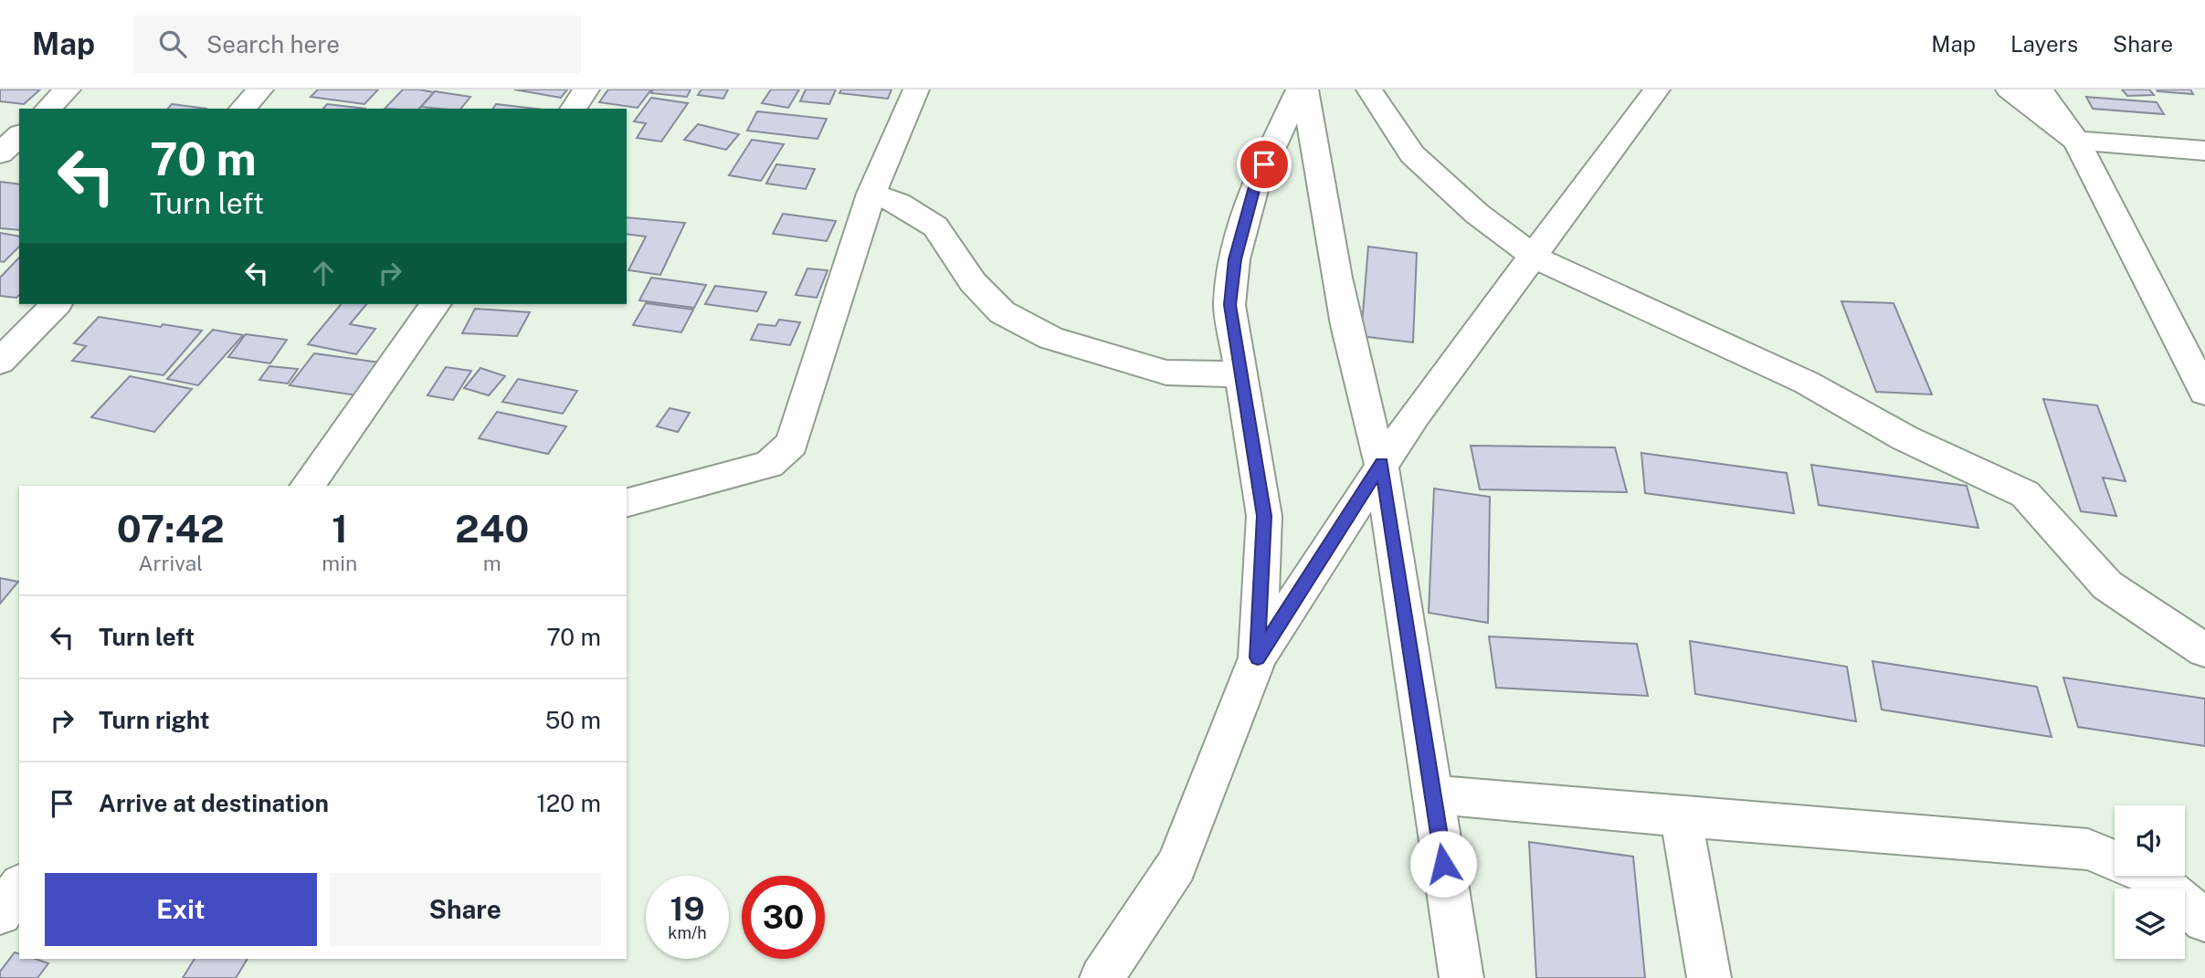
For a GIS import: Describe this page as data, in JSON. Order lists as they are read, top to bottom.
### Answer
{
  "page": {
    "header": "Map",
    "search": "Search here",
    "nav": ["Map", "Layers", "Share"],
    "turn": ["70 m", "Turn left"],
    "eta": [
      "07:42",
      "Arrival",
      "1",
      "min",
      "240",
      "m"
    ],
    "list": [
      {
        "name": "Turn left",
        "value": "70 m"
      },
      {
        "name": "Turn right",
        "value": "50 m"
      },
      {
        "name": "Arrive at destination",
        "value": "120 m"
      }
    ],
    "buttons": ["Exit", "Share"],
    "speed": "19 km/h",
    "limit": "30"
  }
}
